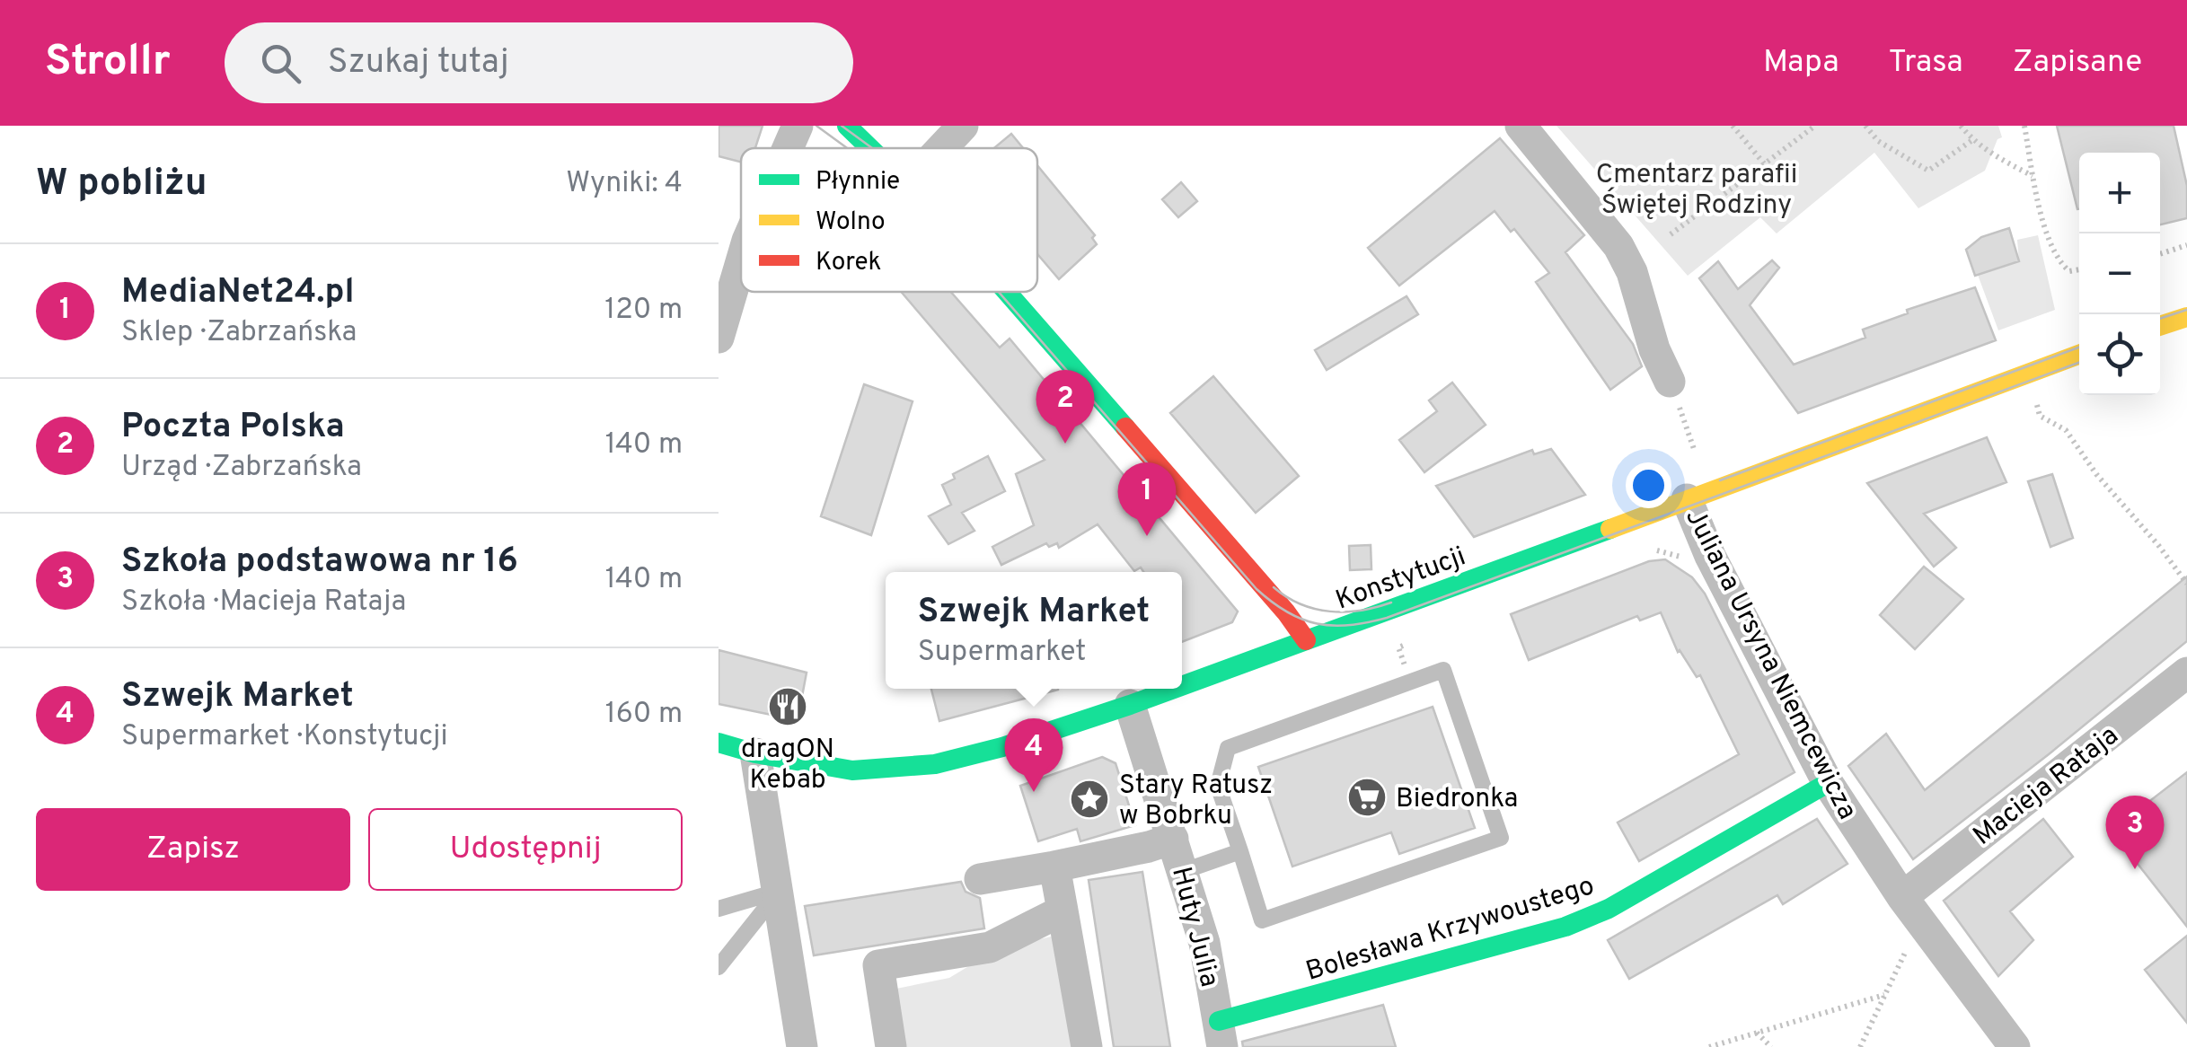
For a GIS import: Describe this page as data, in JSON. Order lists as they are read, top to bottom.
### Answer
{
  "streets": {
    "street": [
      "Konstytucji",
      "Juliana Ursyna Niemcewicza",
      "Macieja Rataja",
      "Huty Julia",
      "Bolesława Krzywoustego"
    ]
  },
  "crossings": [
    ["Konstytucji", "Juliana Ursyna Niemcewicza"],
    ["Konstytucji", "Huty Julia"],
    ["Juliana Ursyna Niemcewicza", "Macieja Rataja"],
    ["Juliana Ursyna Niemcewicza", "Bolesława Krzywoustego"],
    ["Huty Julia", "Bolesława Krzywoustego"]
  ],
  "parks": ["Cmentarz parafii Świętej Rodziny"],
  "places": {
    "restaurant": ["dragON Kebab"],
    "supermarket": ["Biedronka"],
    "place": ["Stary Ratusz w Bobrku"]
  },
  "legend": ["Płynnie", "Wolno", "Korek"],
  "page": {
    "header": "Strollr",
    "search": "Szukaj tutaj",
    "nav": ["Mapa", "Trasa", "Zapisane"],
    "heading": ["W pobliżu", "Wyniki: 4"],
    "map_buttons": ["+", "−"],
    "list": [
      {
        "mark": "1",
        "name": "MediaNet24.pl",
        "note": "Sklep · Zabrzańska",
        "value": "120 m"
      },
      {
        "mark": "2",
        "name": "Poczta Polska",
        "note": "Urząd · Zabrzańska",
        "value": "140 m"
      },
      {
        "mark": "3",
        "name": "Szkoła podstawowa nr 16",
        "note": "Szkoła · Macieja Rataja",
        "value": "140 m"
      },
      {
        "mark": "4",
        "name": "Szwejk Market",
        "note": "Supermarket · Konstytucji",
        "value": "160 m"
      }
    ],
    "pins": [
      "2",
      "1",
      "4",
      "3"
    ],
    "popup": ["Szwejk Market", "Supermarket"],
    "buttons": ["Zapisz", "Udostępnij"]
  }
}
